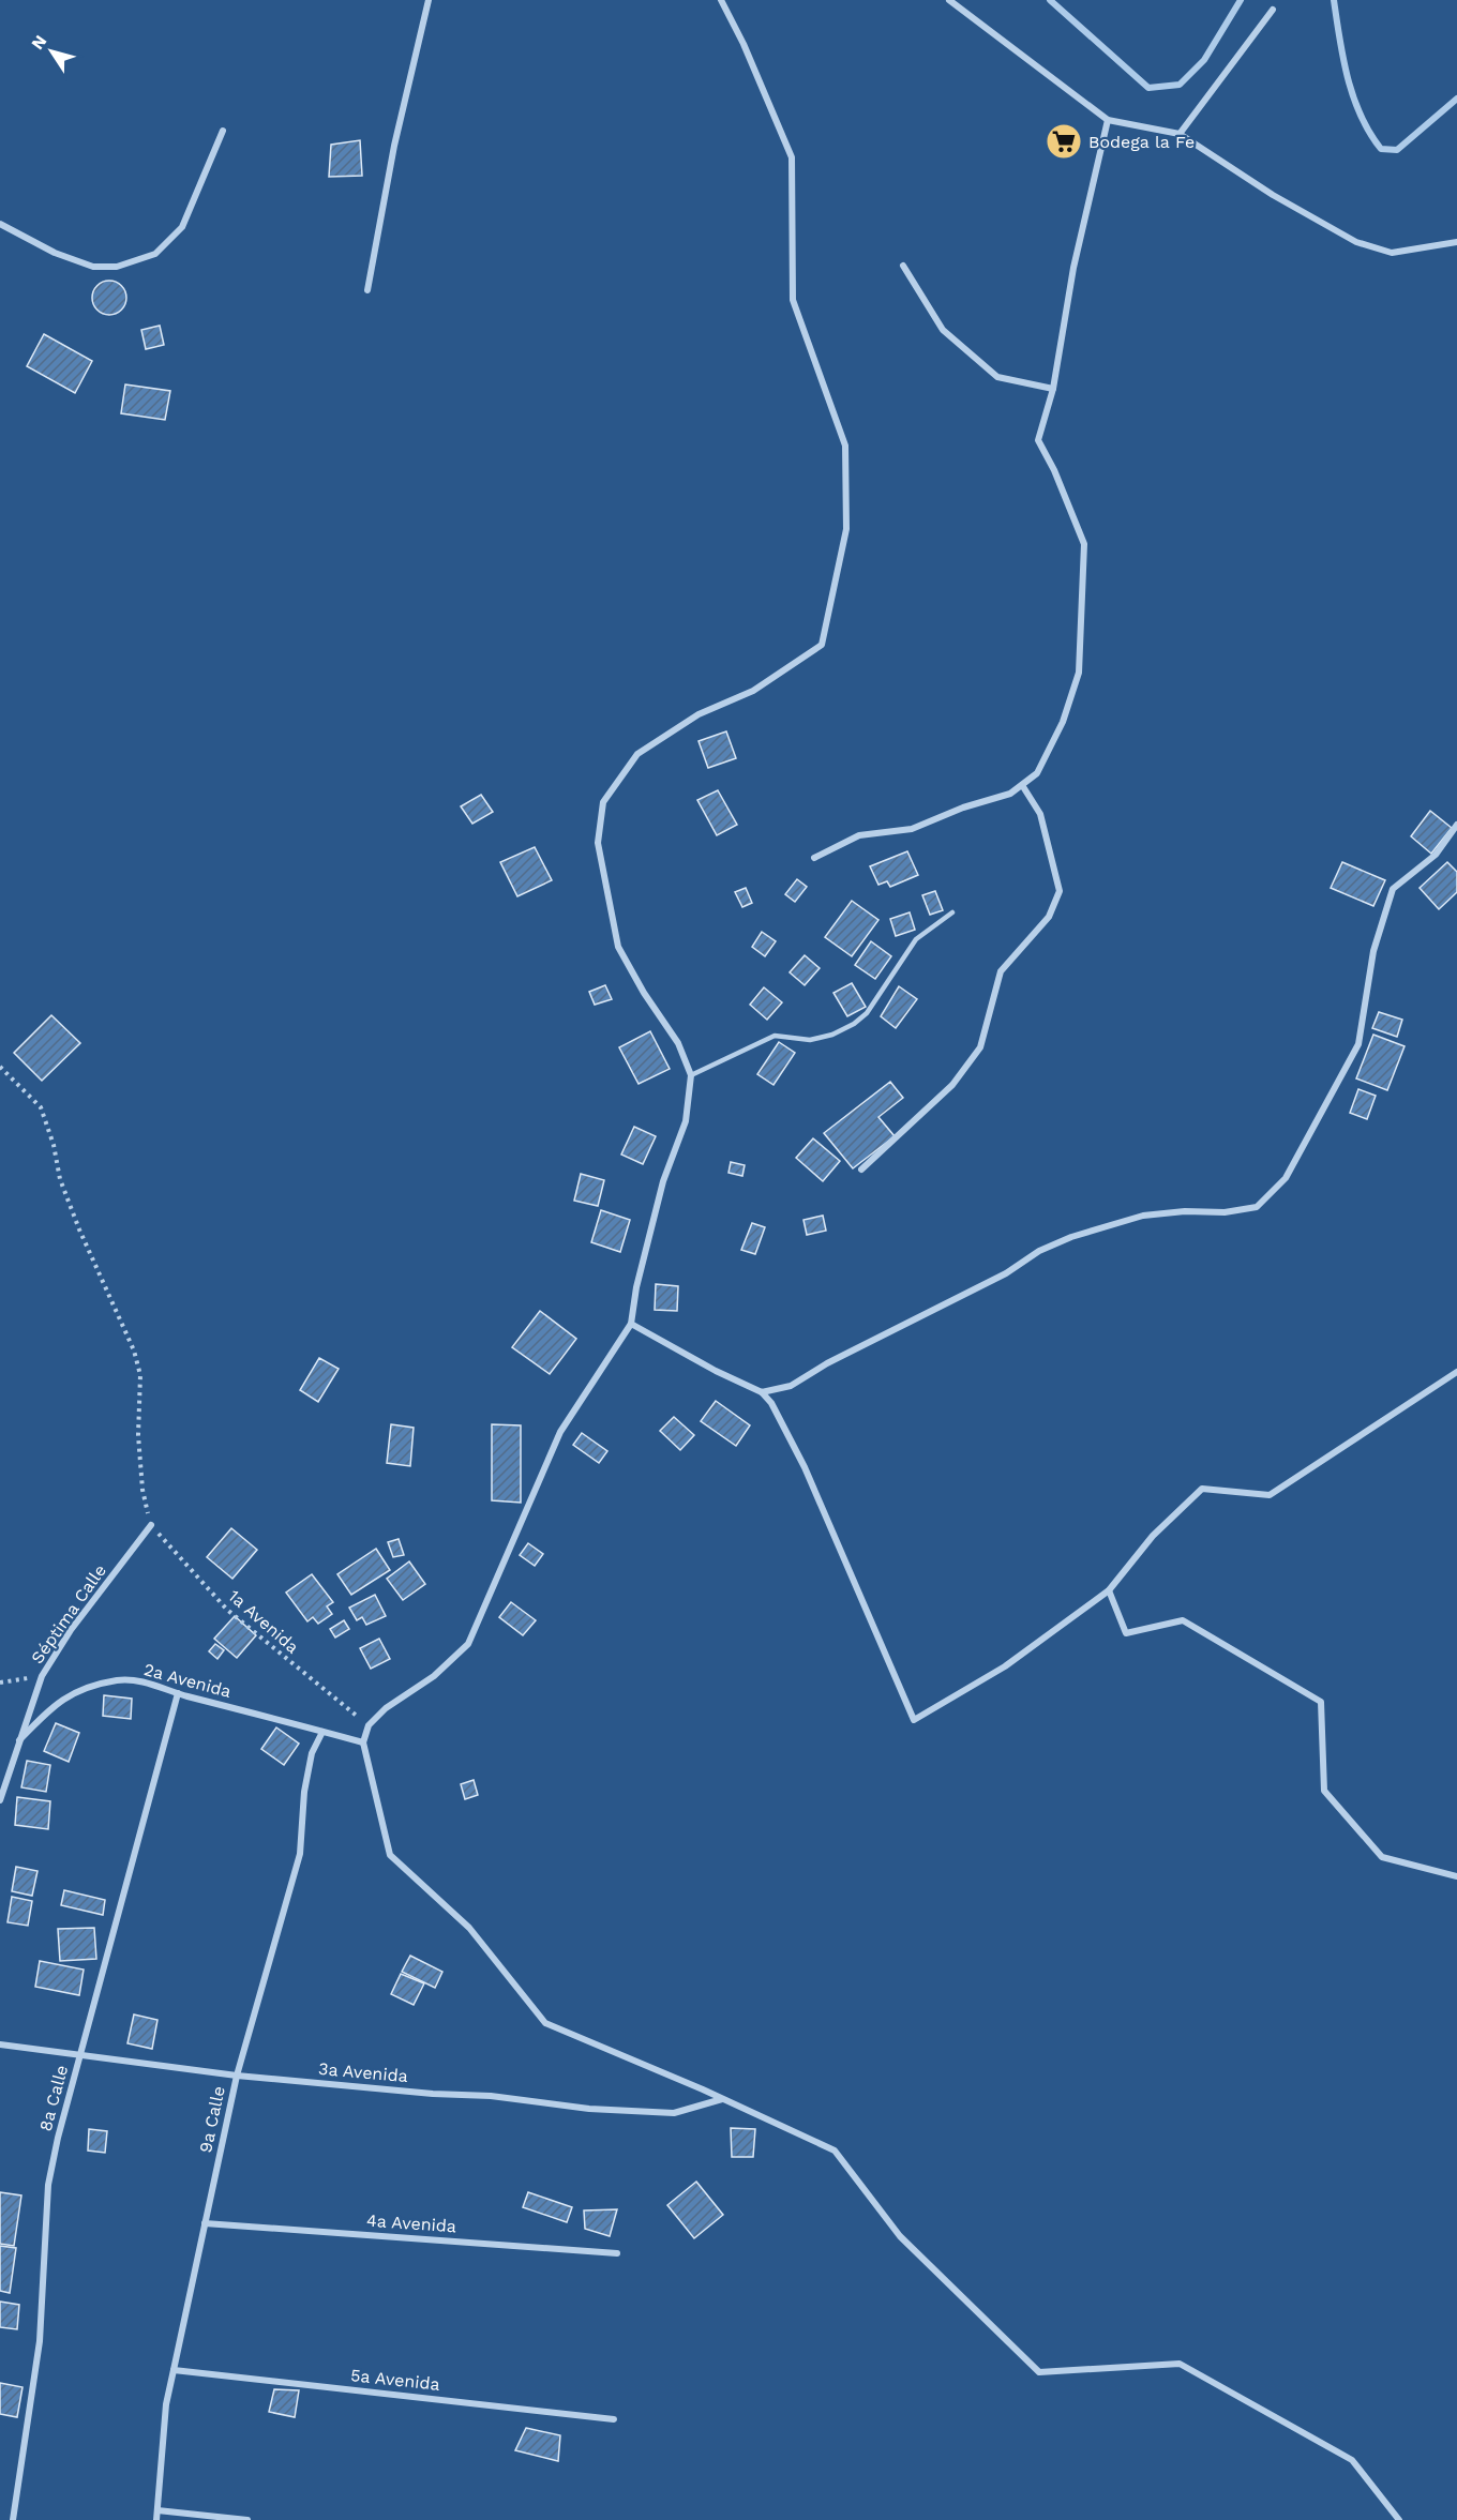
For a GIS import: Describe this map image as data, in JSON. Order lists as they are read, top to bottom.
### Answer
{
  "streets": {
    "street": [
      "Séptima Calle",
      "2a Avenida",
      "3a Avenida",
      "8a Calle",
      "9a Calle",
      "4a Avenida",
      "5a Avenida"
    ],
    "path": ["1a Avenida"]
  },
  "crossings": [
    ["Séptima Calle", "1a Avenida"],
    ["Séptima Calle", "2a Avenida"],
    ["2a Avenida", "8a Calle"],
    ["2a Avenida", "9a Calle"],
    ["3a Avenida", "8a Calle"],
    ["3a Avenida", "9a Calle"],
    ["9a Calle", "4a Avenida"],
    ["9a Calle", "5a Avenida"]
  ],
  "places": {
    "supermarket": ["Bodega la Fe"]
  },
  "north": "top left"
}
